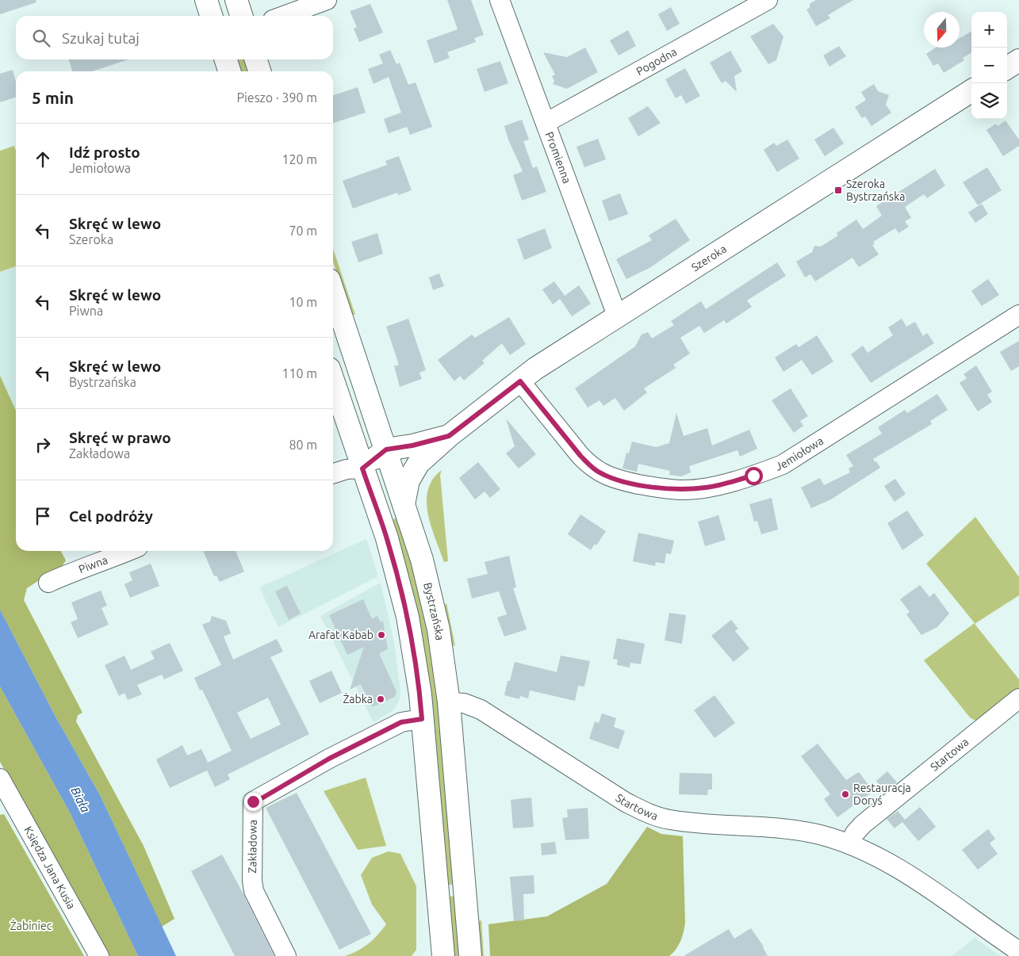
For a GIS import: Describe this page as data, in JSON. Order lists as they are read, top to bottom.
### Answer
{
  "streets": {
    "main road": ["Szeroka", "Bystrzańska"],
    "street": [
      "Pogodna",
      "Promienna",
      "Jemiołowa",
      "Piwna",
      "Startowa",
      "Zakładowa",
      "Księdza Jana Kusia"
    ]
  },
  "crossings": [
    ["Pogodna", "Promienna"],
    ["Promienna", "Szeroka"],
    ["Szeroka", "Jemiołowa"],
    ["Szeroka", "Bystrzańska"],
    ["Bystrzańska", "Startowa"]
  ],
  "water": ["Biała"],
  "parks": ["Żabiniec"],
  "places": {
    "transit": ["Szeroka Bystrzańska"],
    "other": ["Arafat Kabab", "Żabka", "Restauracja Doryś"]
  },
  "north": "bottom",
  "page": {
    "map_buttons": ["+", "−"],
    "search": "Szukaj tutaj",
    "heading": ["5 min", "Pieszo · 390 m"],
    "list": [
      ["Idź prosto", "Jemiołowa", "120 m"],
      ["Skręć w lewo", "Szeroka", "70 m"],
      ["Skręć w lewo", "Piwna", "10 m"],
      ["Skręć w lewo", "Bystrzańska", "110 m"],
      ["Skręć w prawo", "Zakładowa", "80 m"],
      "Cel podróży"
    ]
  }
}
